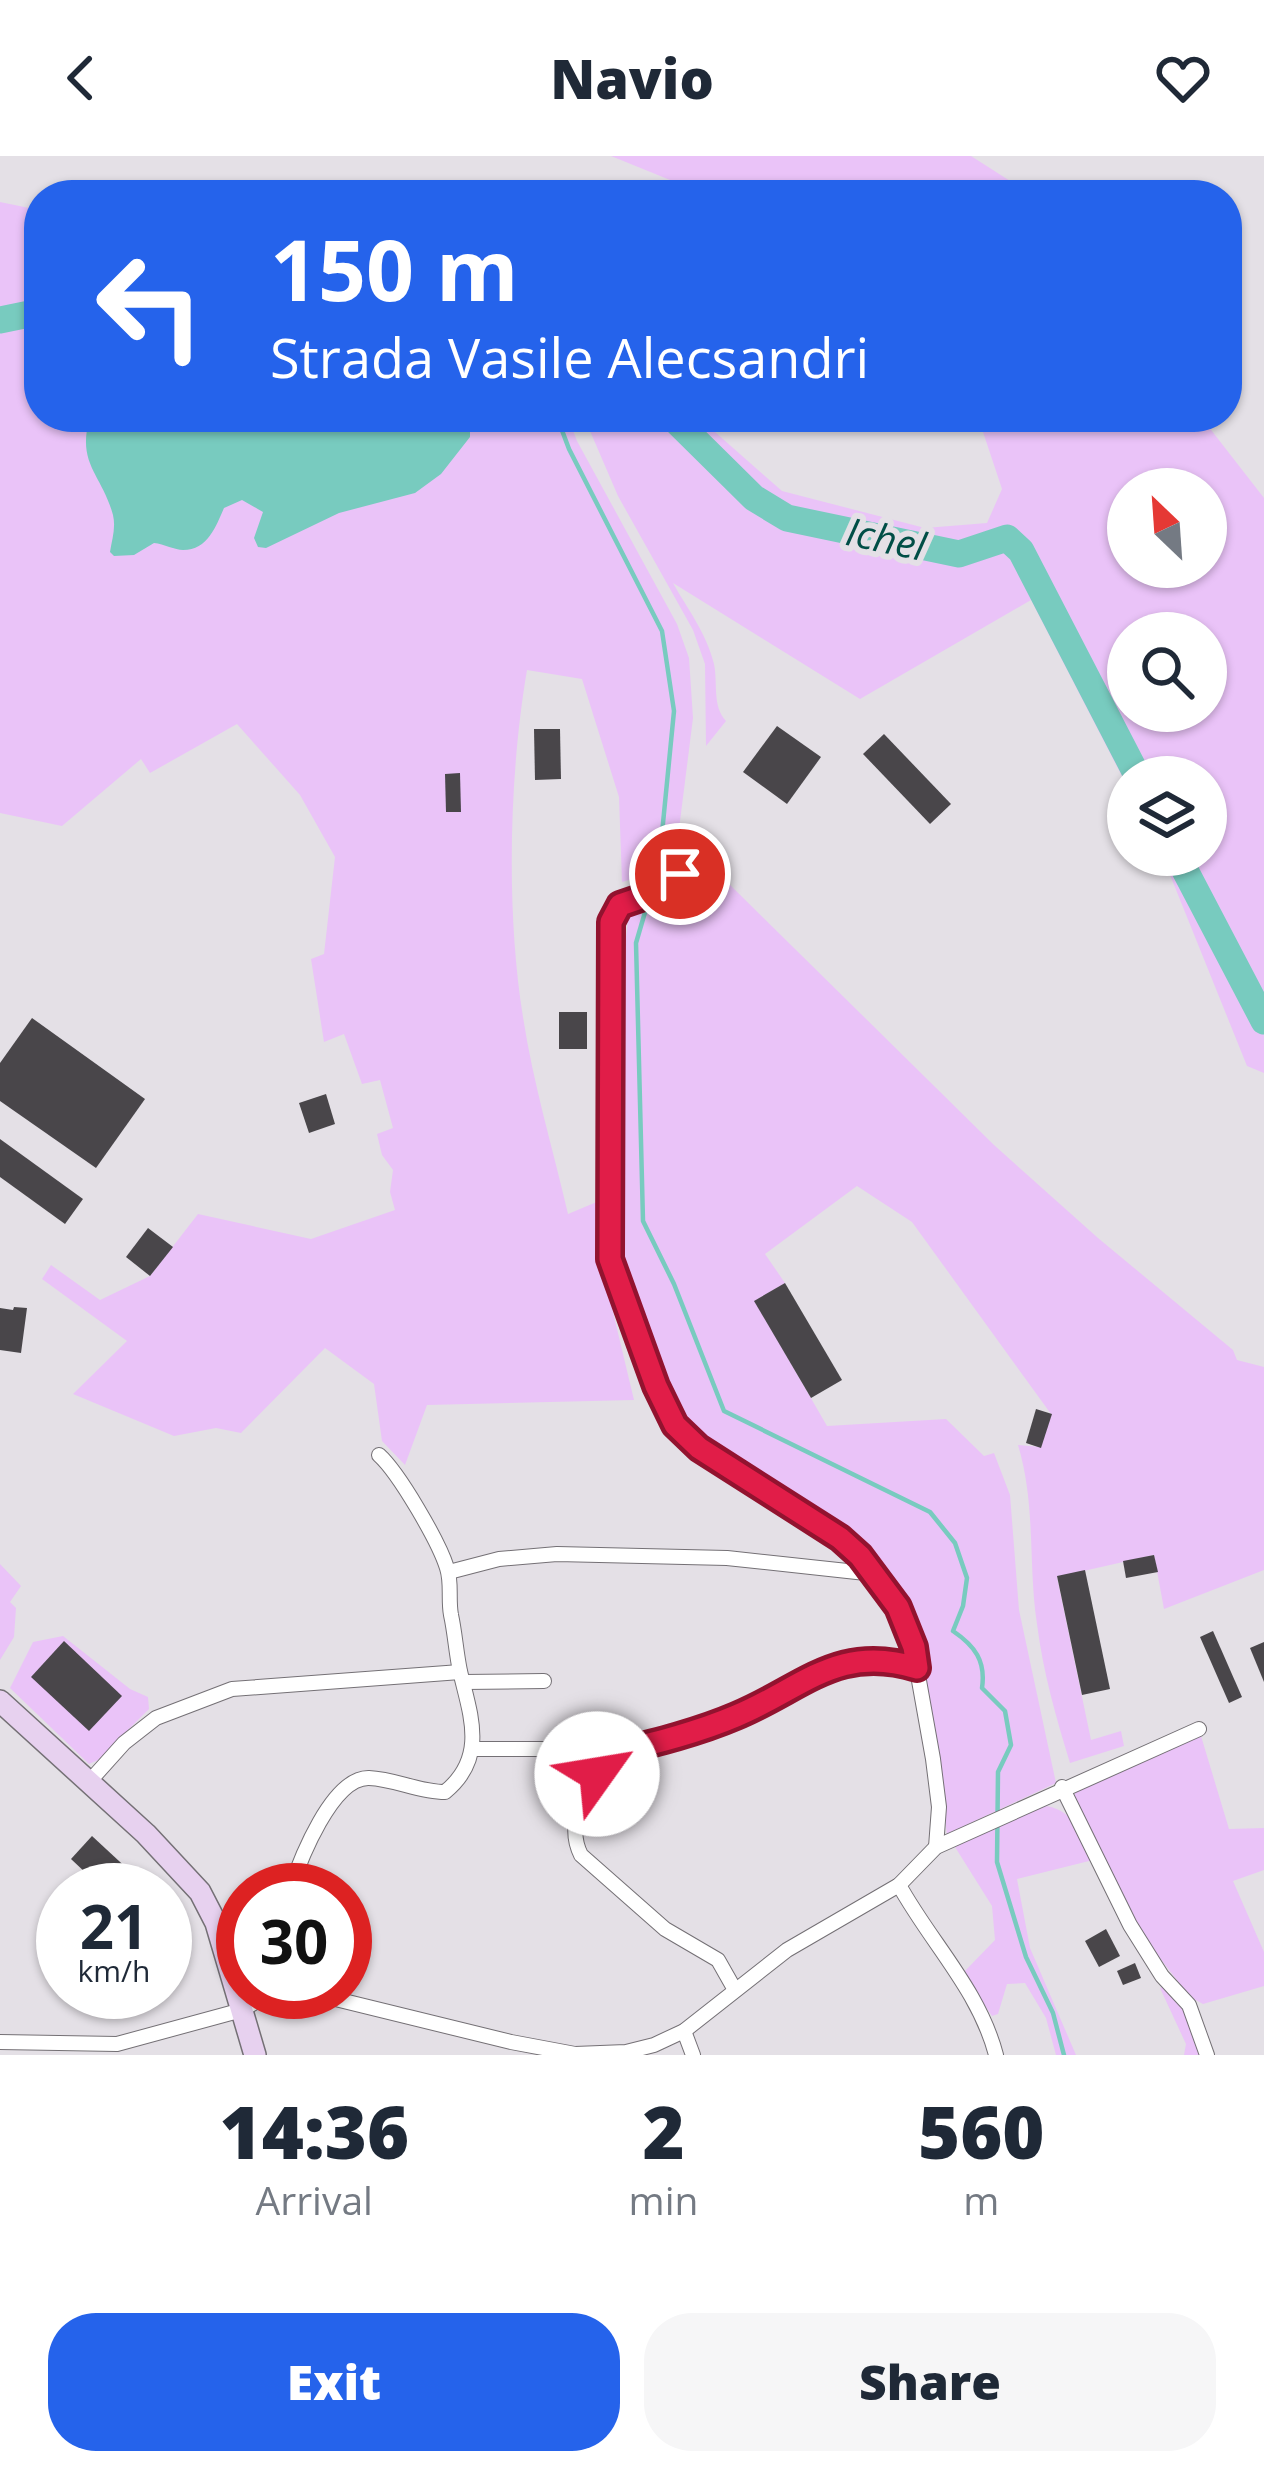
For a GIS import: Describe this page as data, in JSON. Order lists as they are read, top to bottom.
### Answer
{
  "water": ["Ichel"],
  "north": "top left",
  "page": {
    "header": "Navio",
    "turn": ["150 m", "Strada Vasile Alecsandri"],
    "speed": "21 km/h",
    "limit": "30",
    "eta": [
      "14:36",
      "Arrival",
      "2",
      "min",
      "560",
      "m"
    ],
    "buttons": ["Exit", "Share"]
  }
}
